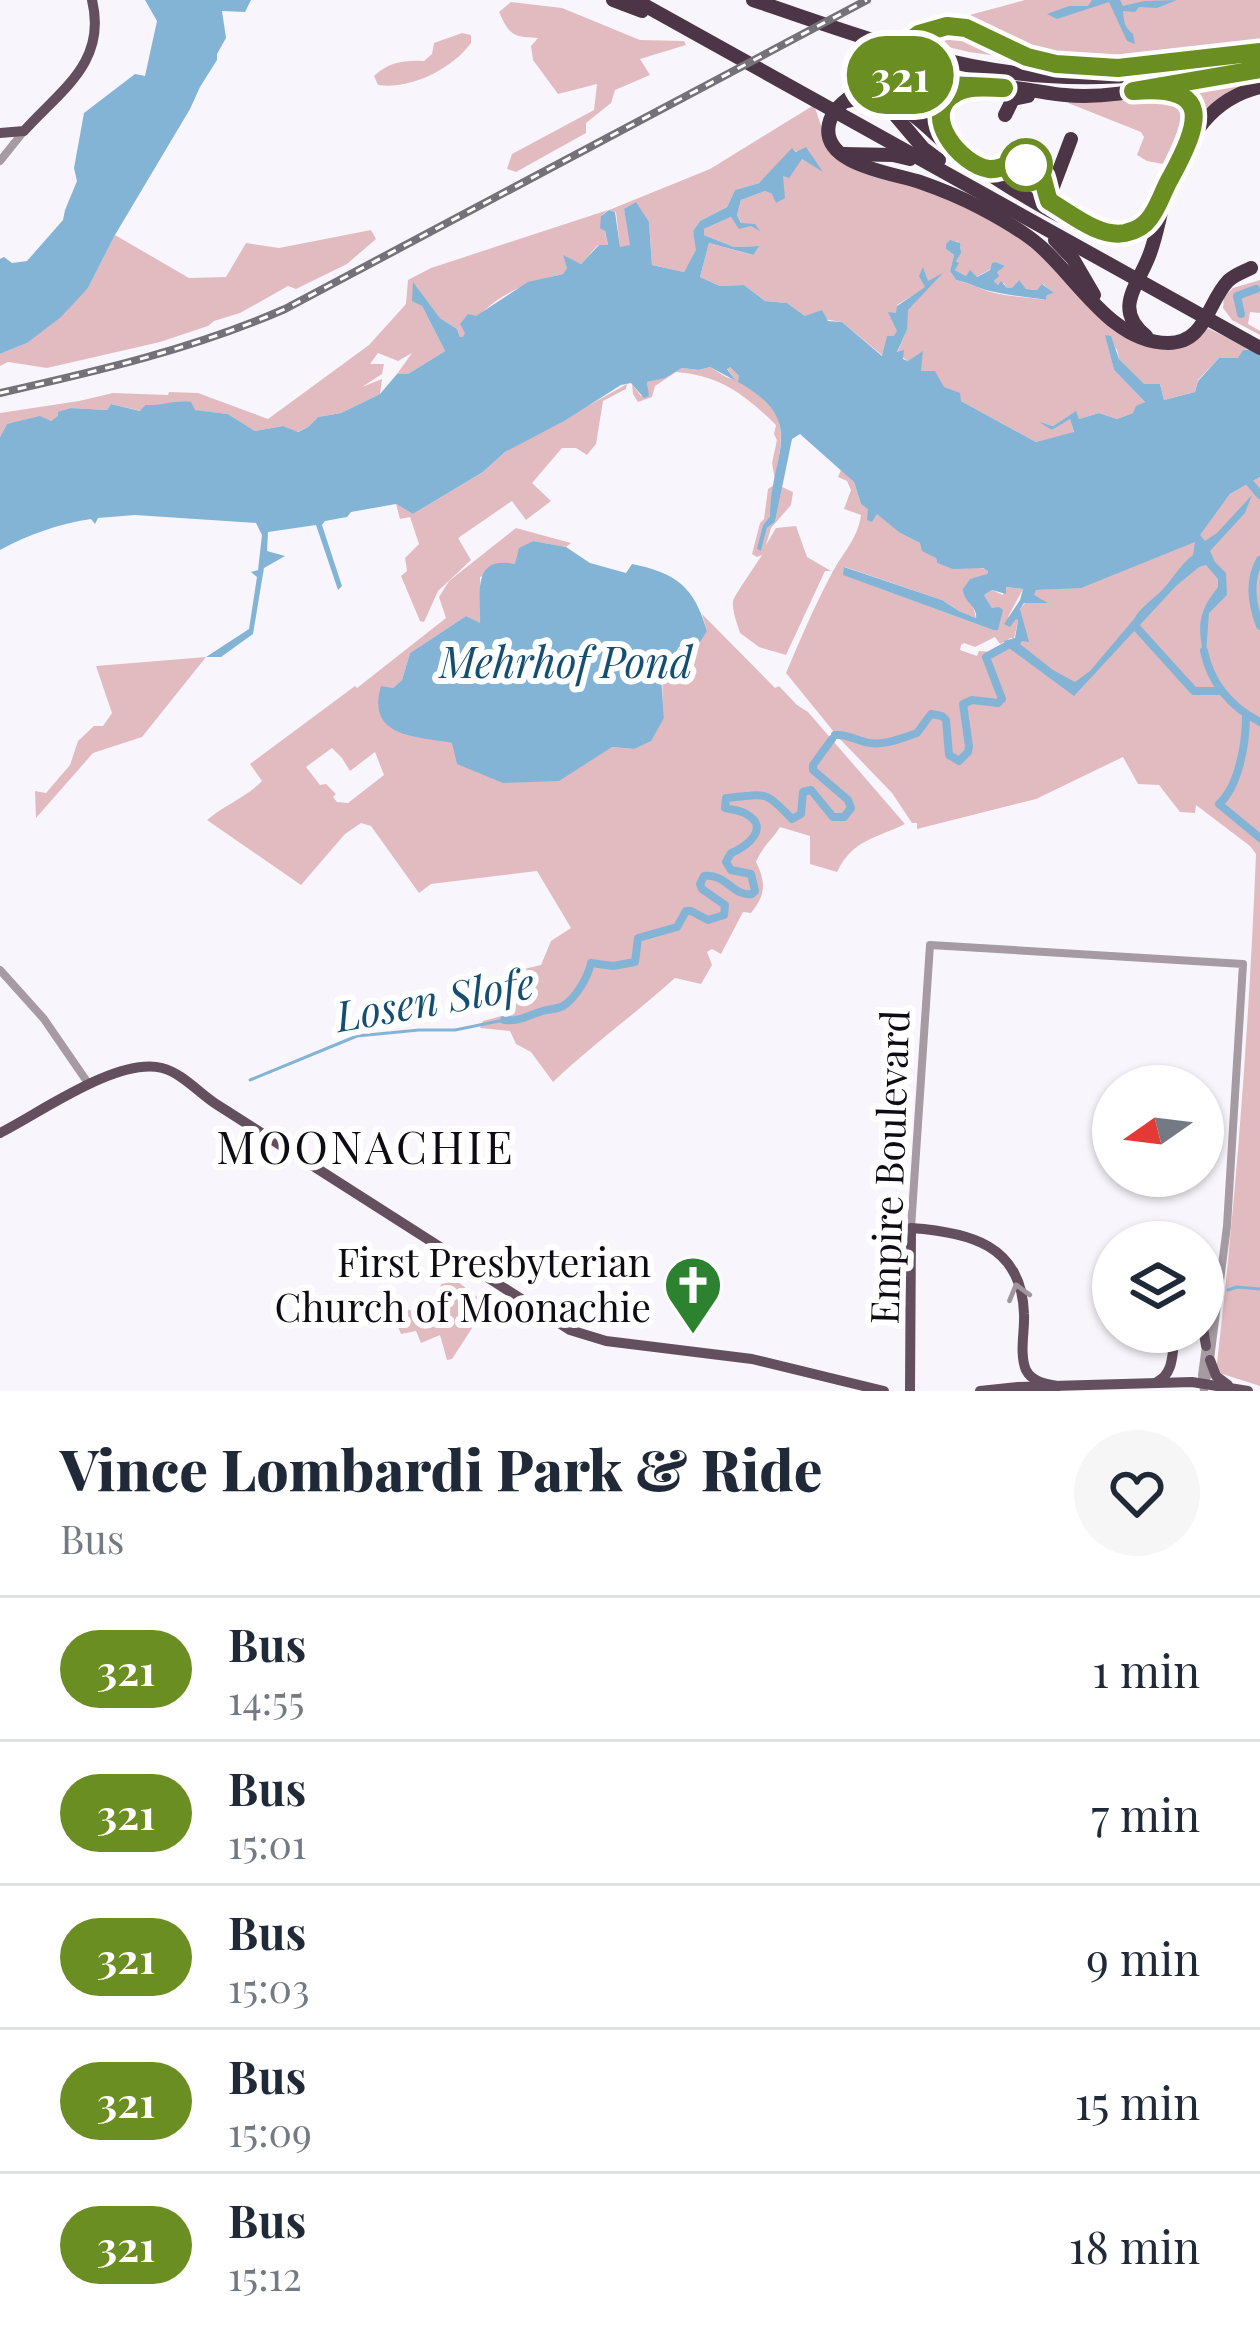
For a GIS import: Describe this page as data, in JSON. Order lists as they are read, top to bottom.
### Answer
{
  "streets": {
    "main road": ["Empire Boulevard"]
  },
  "districts": ["MOONACHIE"],
  "water": ["Mehrhof Pond", "Losen Slofe"],
  "places": {
    "church": ["First Presbyterian Church of Moonachie"]
  },
  "lines": ["bus line 321"],
  "north": "left",
  "page": {
    "on_map": "321",
    "heading": ["Vince Lombardi Park & Ride", "Bus"],
    "list": [
      {
        "mark": "321",
        "name": "Bus",
        "note": "14:55",
        "value": "1 min"
      },
      {
        "mark": "321",
        "name": "Bus",
        "note": "15:01",
        "value": "7 min"
      },
      {
        "mark": "321",
        "name": "Bus",
        "note": "15:03",
        "value": "9 min"
      },
      {
        "mark": "321",
        "name": "Bus",
        "note": "15:09",
        "value": "15 min"
      },
      {
        "mark": "321",
        "name": "Bus",
        "note": "15:12",
        "value": "18 min"
      }
    ]
  }
}
